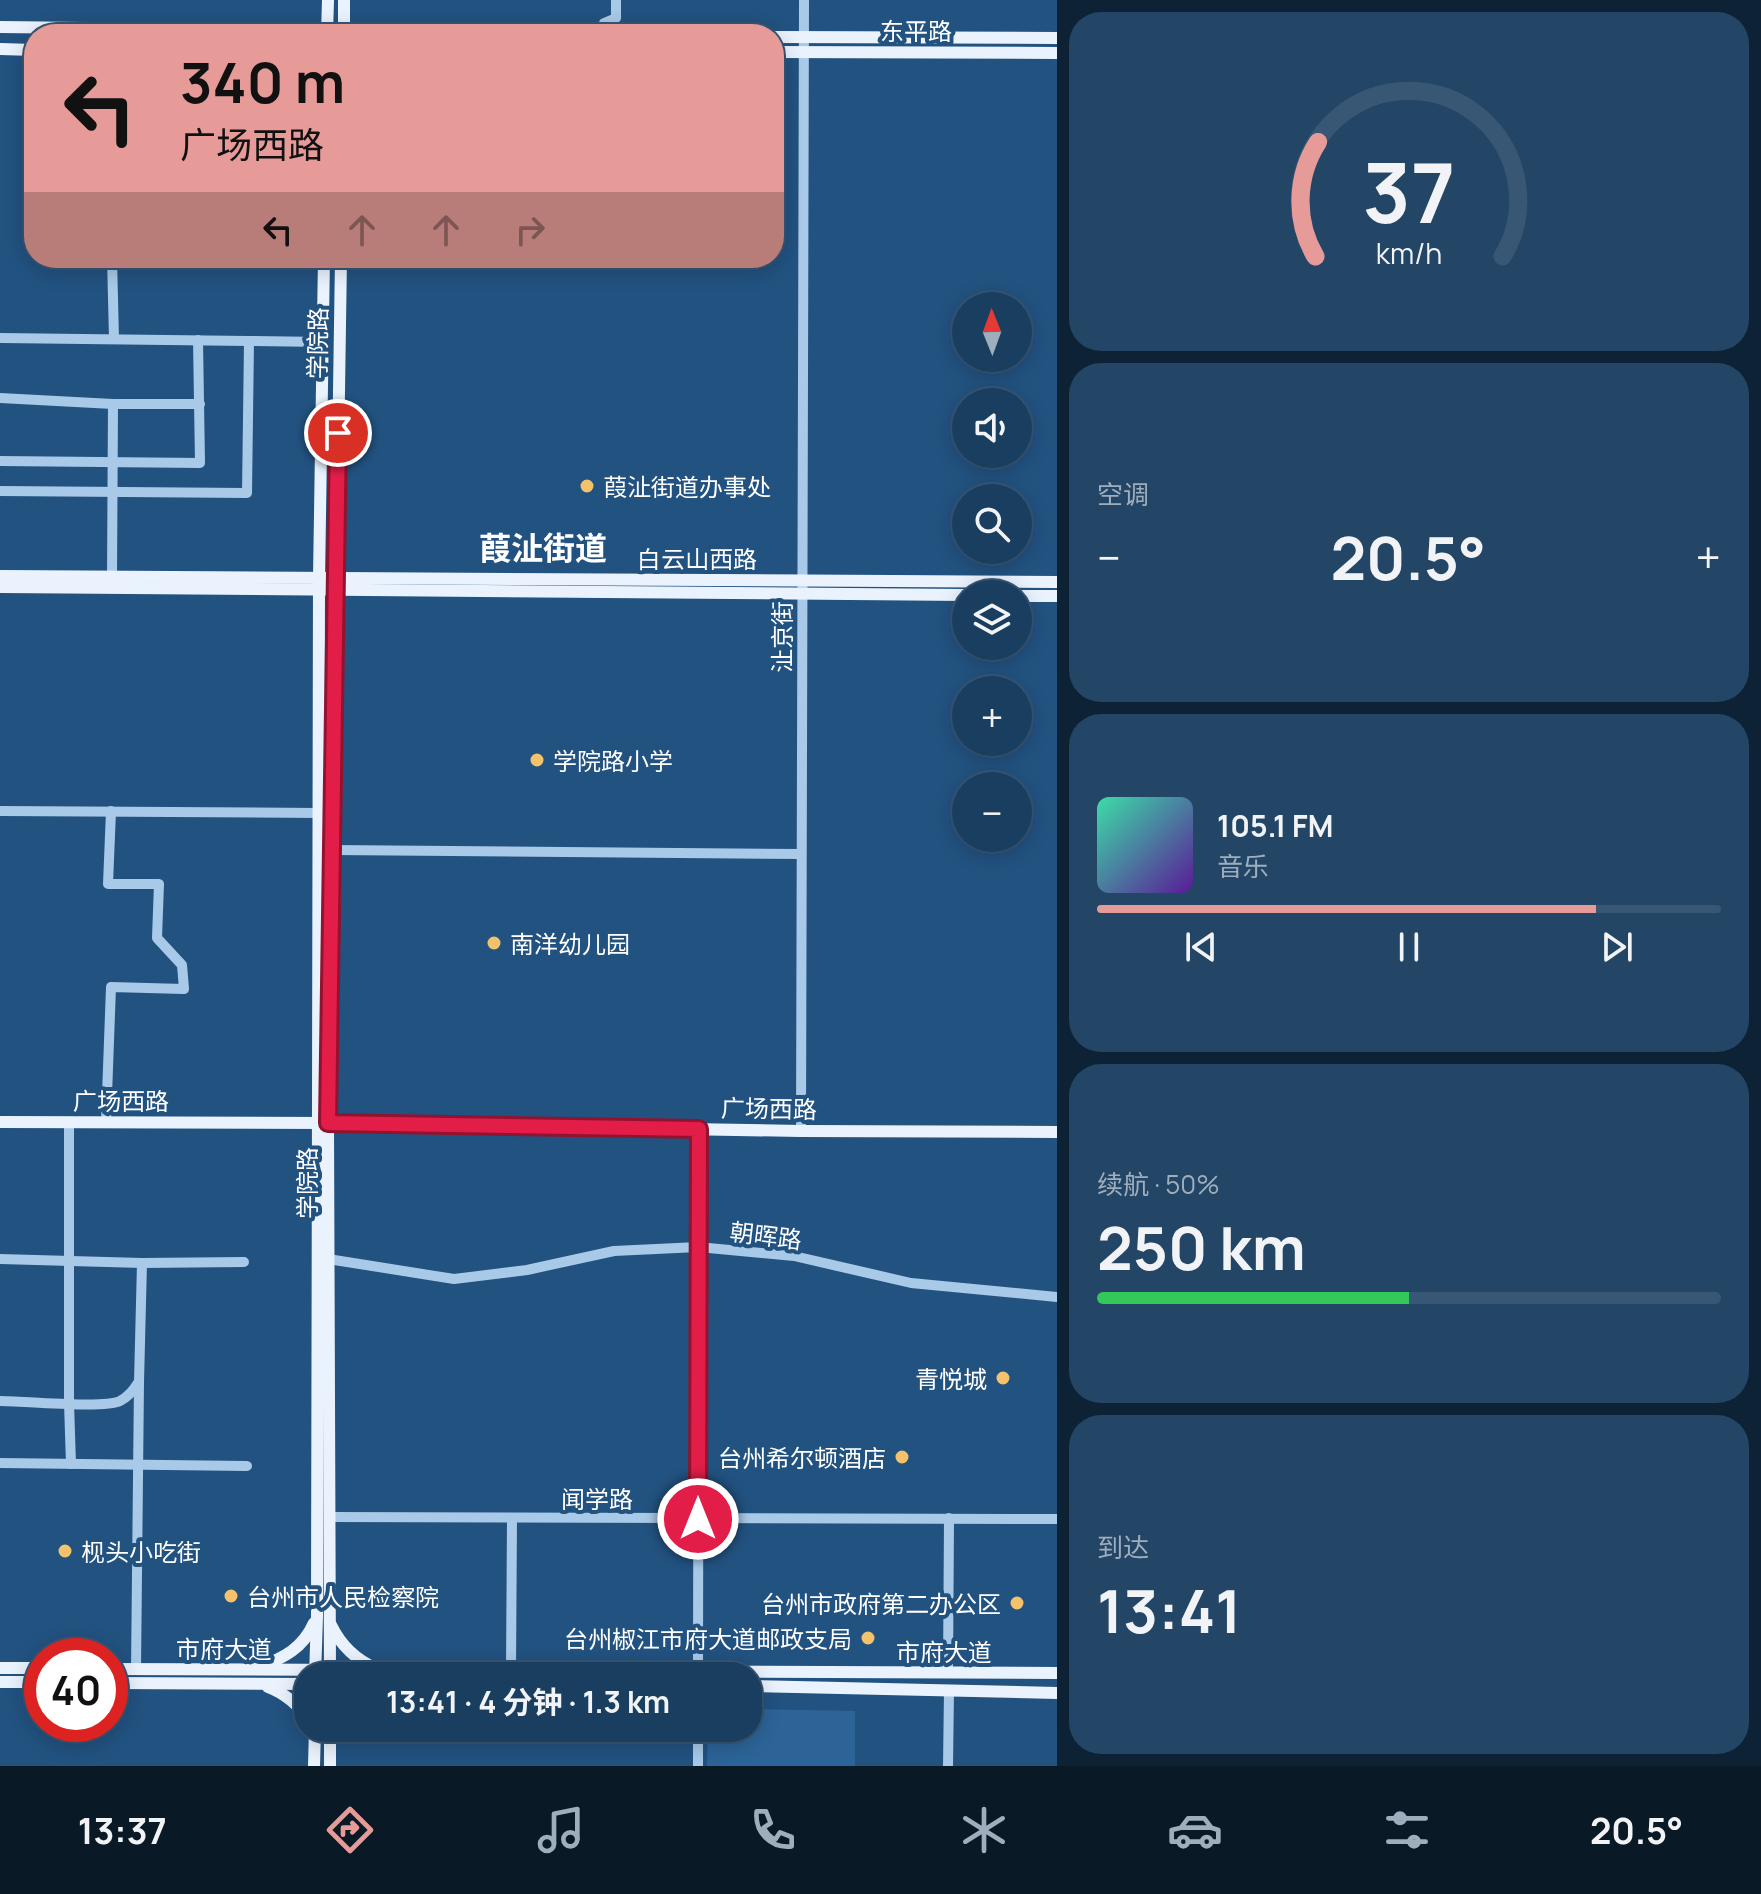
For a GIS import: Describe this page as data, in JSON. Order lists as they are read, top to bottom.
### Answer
{
  "streets": {
    "main road": [
      "东平路",
      "学院路",
      "白云山西路",
      "广场西路",
      "市府大道"
    ],
    "street": ["沚京街", "朝晖路", "闻学路"]
  },
  "crossings": [
    ["东平路", "沚京街"],
    ["学院路", "白云山西路"],
    ["学院路", "广场西路"],
    ["学院路", "朝晖路"],
    ["学院路", "闻学路"],
    ["白云山西路", "沚京街"],
    ["沚京街", "广场西路"]
  ],
  "districts": ["葭沚街道"],
  "places": [
    "葭沚街道办事处",
    "学院路小学",
    "南洋幼儿园",
    "青悦城",
    "台州希尔顿酒店",
    "枧头小吃街",
    "台州市人民检察院",
    "台州市政府第二办公区",
    "台州椒江市府大道邮政支局"
  ],
  "north": "top",
  "page": {
    "turn": ["340 m", "广场西路"],
    "map_buttons": ["+", "−"],
    "tile": [
      "空调",
      ["续航 · 50%", "250 km"],
      ["到达", "13:41"]
    ],
    "heat": ["−", "20.5°", "+"],
    "song": ["105.1 FM", "音乐"],
    "limit": "40",
    "trip": "13:41 · 4 分钟 · 1.3 km",
    "tabs": ["13:37", "20.5°"],
    "gauge": ["37", "km/h"]
  }
}
